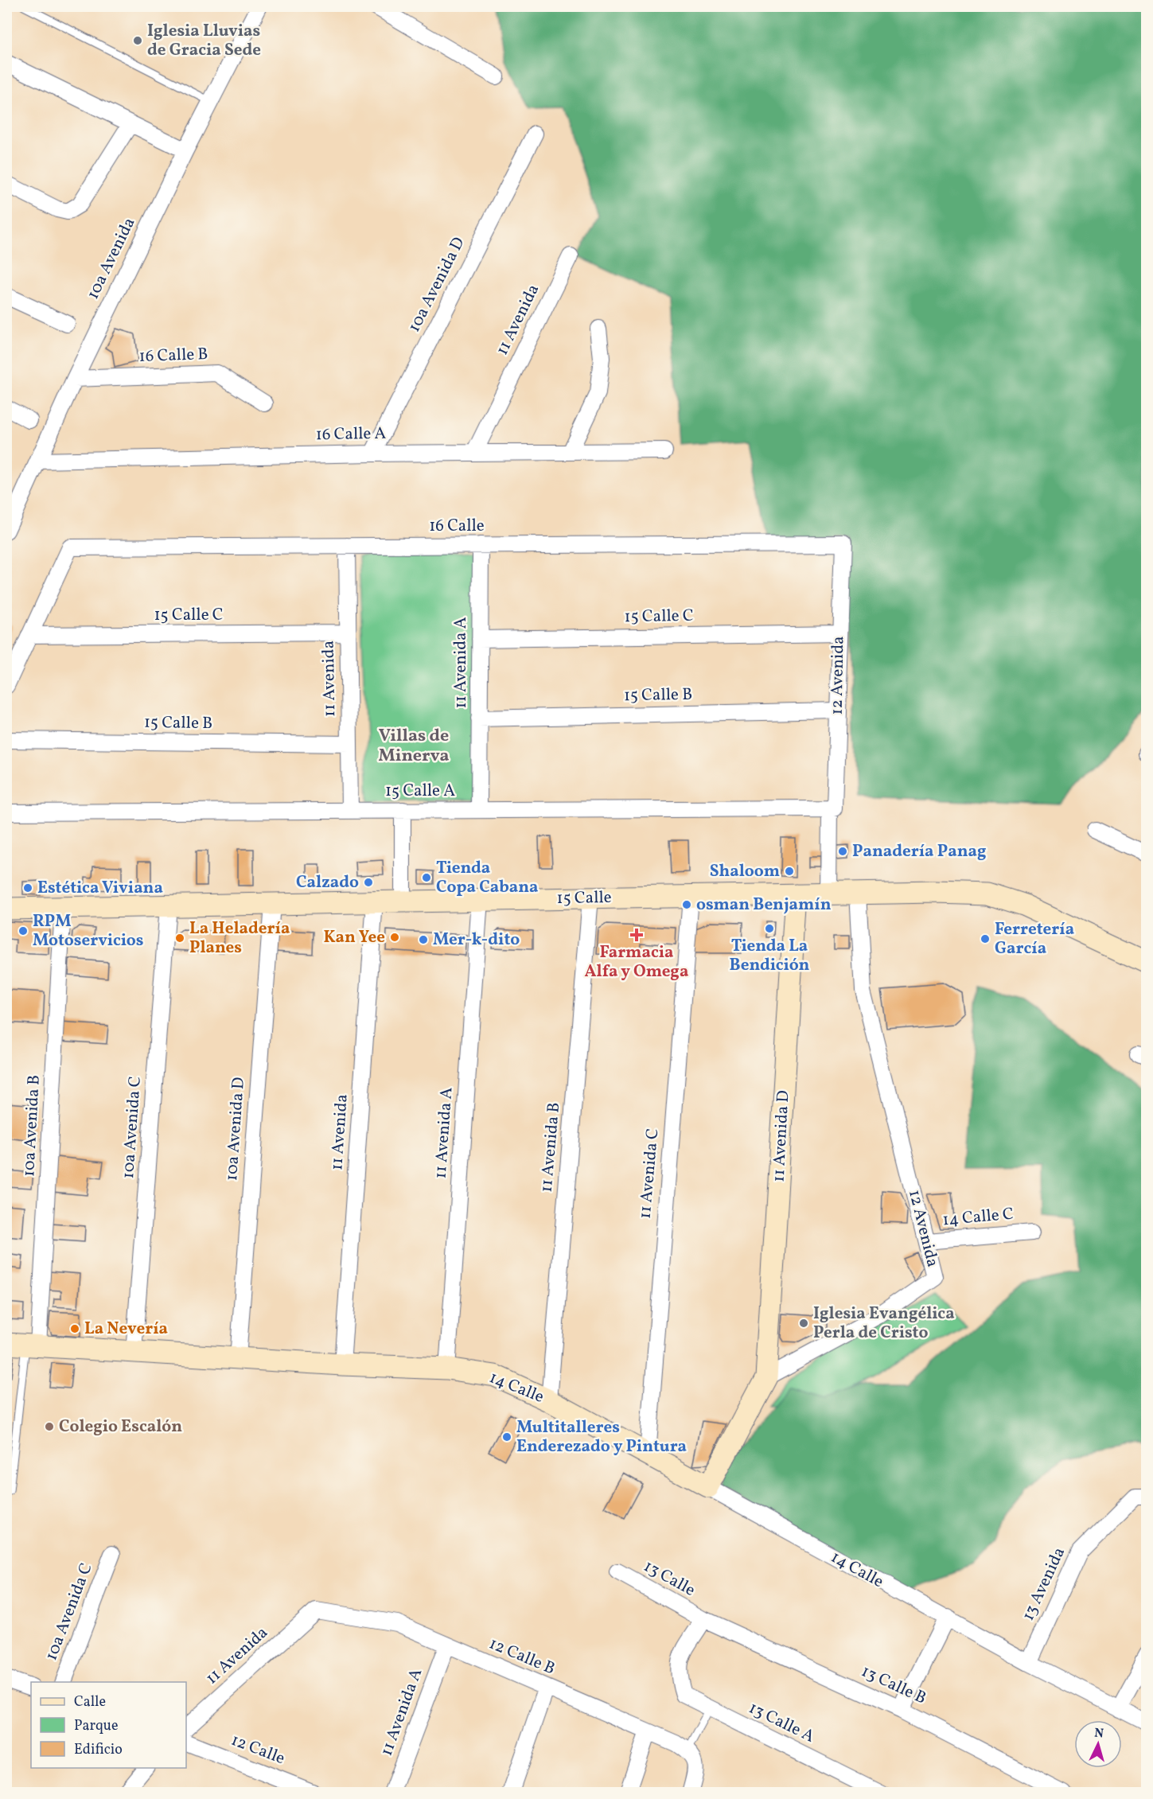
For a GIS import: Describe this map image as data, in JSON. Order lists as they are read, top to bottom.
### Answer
{
  "streets": {
    "street": [
      "10a Avenida",
      "10a Avenida D",
      "11 Avenida",
      "16 Calle B",
      "16 Calle A",
      "16 Calle",
      "15 Calle C",
      "11 Avenida A",
      "12 Avenida",
      "15 Calle B",
      "15 Calle A",
      "15 Calle",
      "10a Avenida B",
      "10a Avenida C",
      "11 Avenida D",
      "11 Avenida B",
      "11 Avenida C",
      "14 Calle C",
      "14 Calle",
      "13 Calle",
      "13 Avenida",
      "12 Calle B",
      "13 Calle B",
      "13 Calle A",
      "12 Calle"
    ]
  },
  "crossings": [
    ["10a Avenida", "16 Calle B"],
    ["10a Avenida", "16 Calle A"],
    ["10a Avenida D", "16 Calle A"],
    ["10a Avenida D", "15 Calle"],
    ["10a Avenida D", "14 Calle"],
    ["11 Avenida", "16 Calle A"],
    ["11 Avenida", "16 Calle"],
    ["11 Avenida", "15 Calle C"],
    ["11 Avenida", "15 Calle B"],
    ["11 Avenida", "15 Calle A"],
    ["11 Avenida", "15 Calle"],
    ["11 Avenida", "14 Calle"],
    ["11 Avenida", "12 Calle B"],
    ["16 Calle", "15 Calle C"],
    ["16 Calle", "11 Avenida A"],
    ["16 Calle", "12 Avenida"],
    ["15 Calle C", "11 Avenida A"],
    ["15 Calle C", "12 Avenida"],
    ["11 Avenida A", "15 Calle B"],
    ["11 Avenida A", "15 Calle A"],
    ["11 Avenida A", "15 Calle"],
    ["11 Avenida A", "14 Calle"],
    ["11 Avenida A", "12 Calle B"],
    ["12 Avenida", "15 Calle B"],
    ["12 Avenida", "15 Calle A"],
    ["12 Avenida", "15 Calle"],
    ["12 Avenida", "11 Avenida D"],
    ["12 Avenida", "14 Calle C"],
    ["15 Calle", "10a Avenida B"],
    ["15 Calle", "10a Avenida C"],
    ["15 Calle", "11 Avenida D"],
    ["15 Calle", "11 Avenida B"],
    ["15 Calle", "11 Avenida C"],
    ["10a Avenida B", "14 Calle"],
    ["10a Avenida C", "14 Calle"],
    ["11 Avenida B", "14 Calle"],
    ["11 Avenida C", "14 Calle"],
    ["14 Calle", "13 Avenida"],
    ["13 Calle", "13 Calle B"],
    ["13 Calle", "13 Calle A"],
    ["13 Calle B", "13 Calle A"]
  ],
  "districts": ["Villas de Minerva"],
  "places": {
    "other": [
      "Iglesia Lluvias de Gracia Sede",
      "Panadería Panag",
      "Shaloom",
      "Tienda Copa Cabana",
      "Calzado",
      "Estética Viviana",
      "osman Benjamín",
      "Tienda La Bendición",
      "RPM Motoservicios",
      "Kan Yee",
      "La Heladería Planes",
      "Ferretería García",
      "Mer-k-dito",
      "Iglesia Evangélica Perla de Cristo",
      "La Nevería",
      "Colegio Escalón",
      "Multitalleres Enderezado y Pintura"
    ],
    "health": ["Farmacia Alfa y Omega"]
  },
  "legend": ["Calle", "Parque", "Edificio"],
  "north": "top"
}
